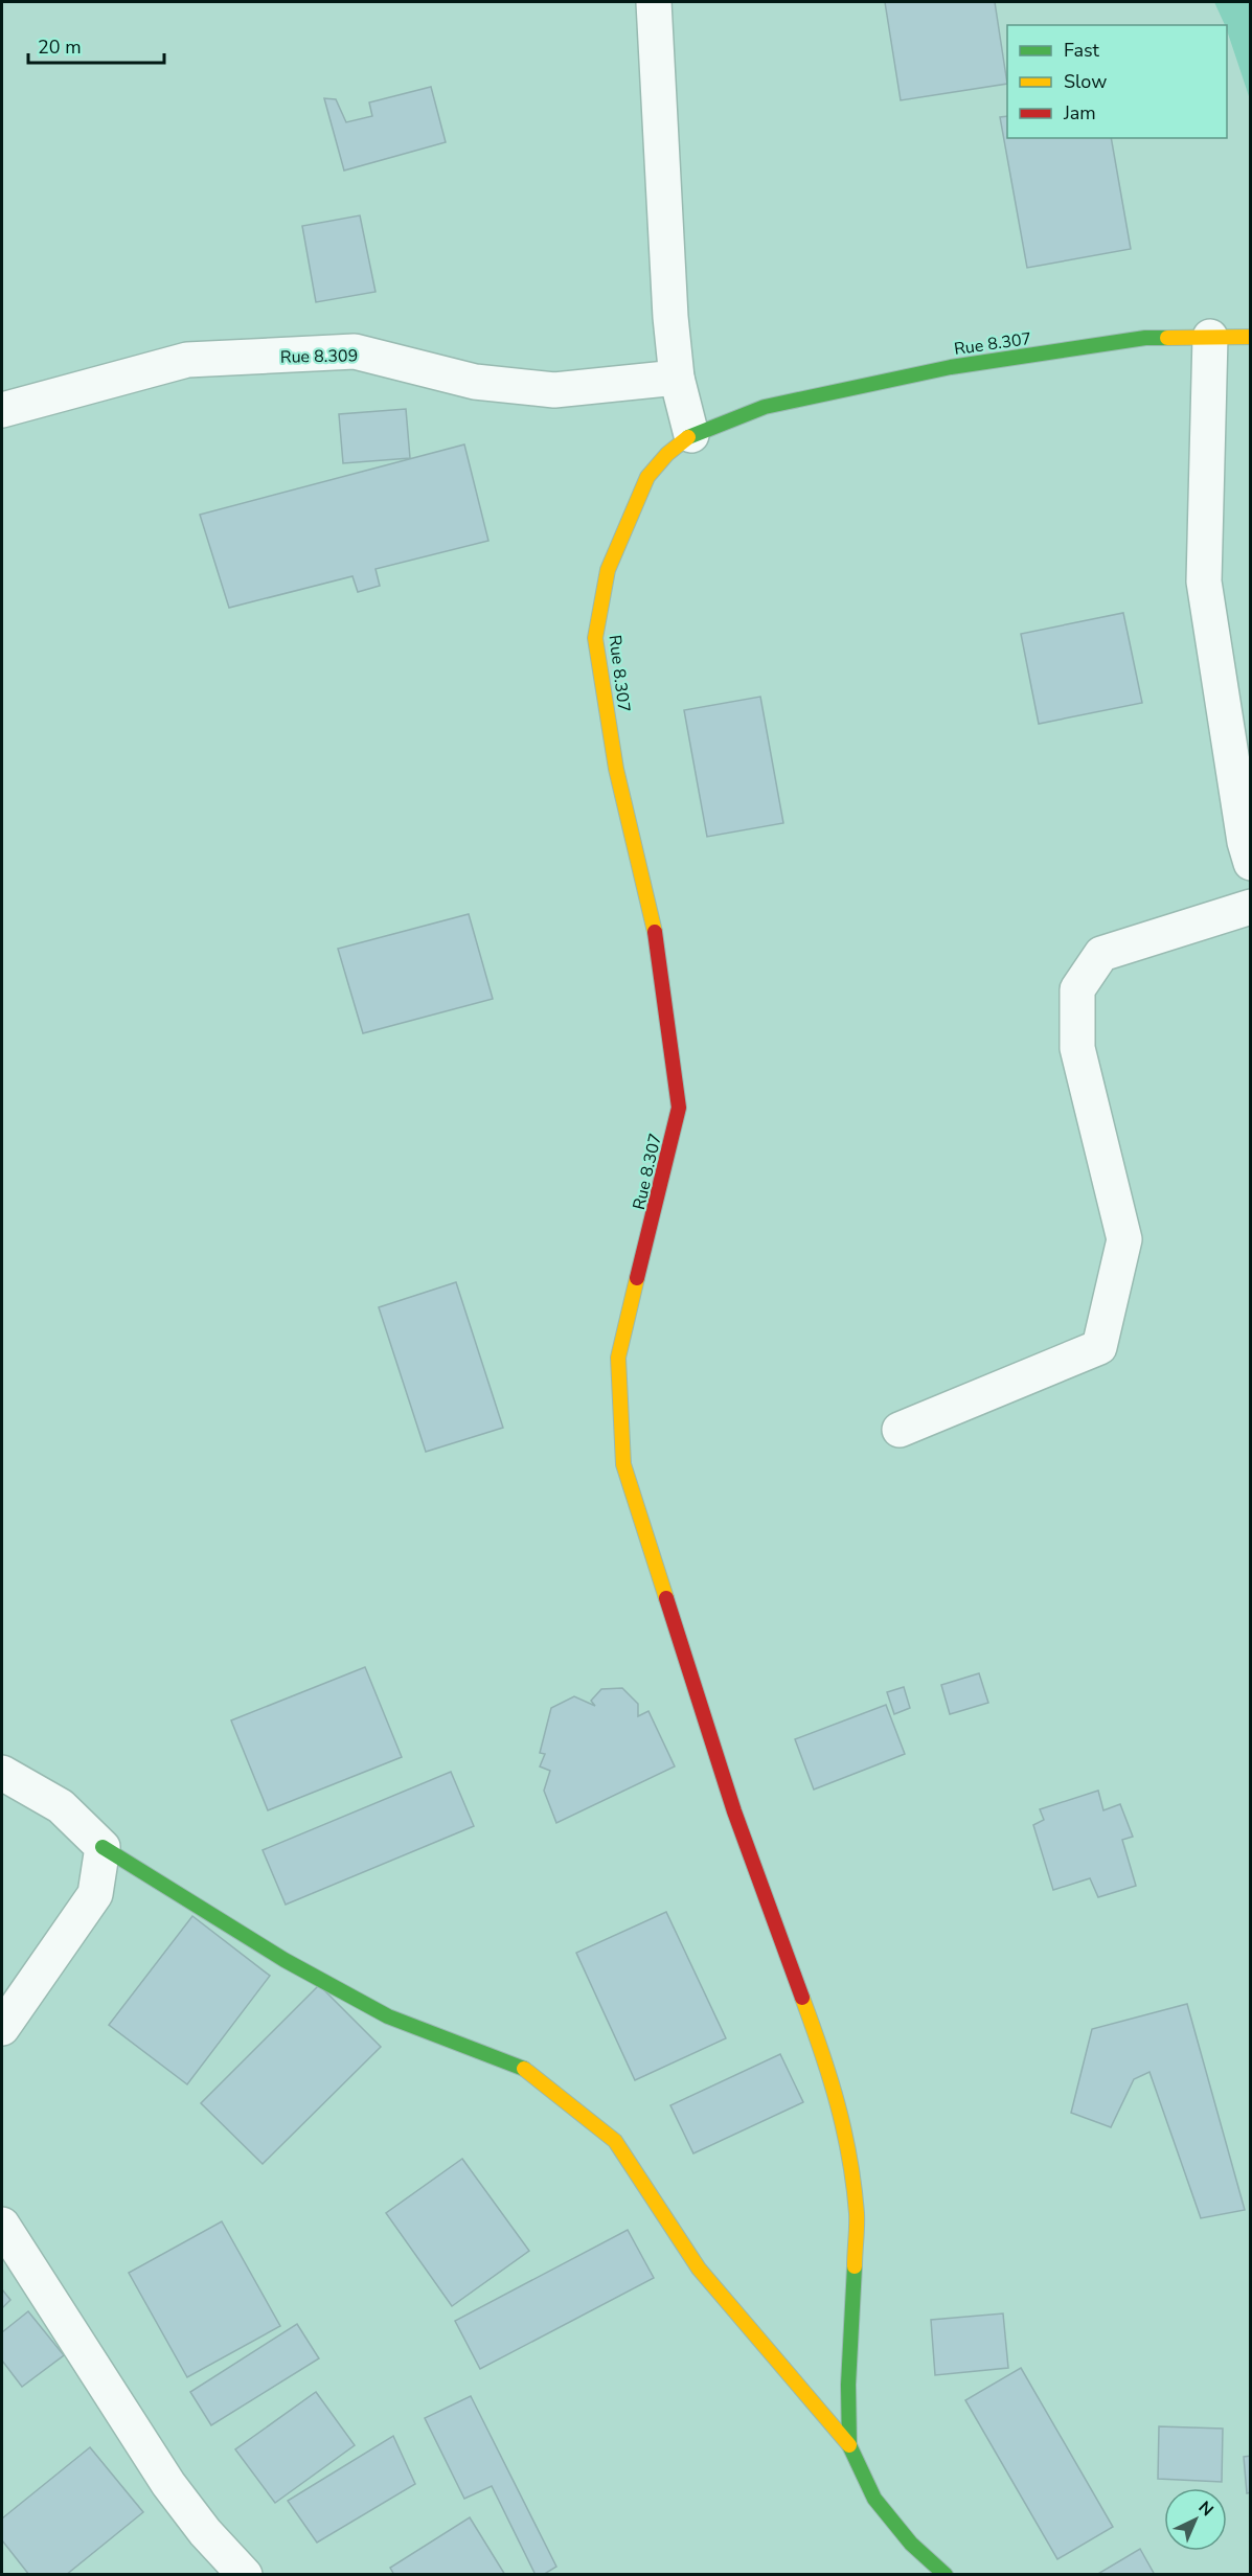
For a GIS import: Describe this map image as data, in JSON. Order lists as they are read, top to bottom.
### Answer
{
  "streets": {
    "street": ["Rue 8.307", "Rue 8.309"]
  },
  "legend": ["Fast", "Slow", "Jam"],
  "scale_bar": "20 m",
  "north": "top right"
}
